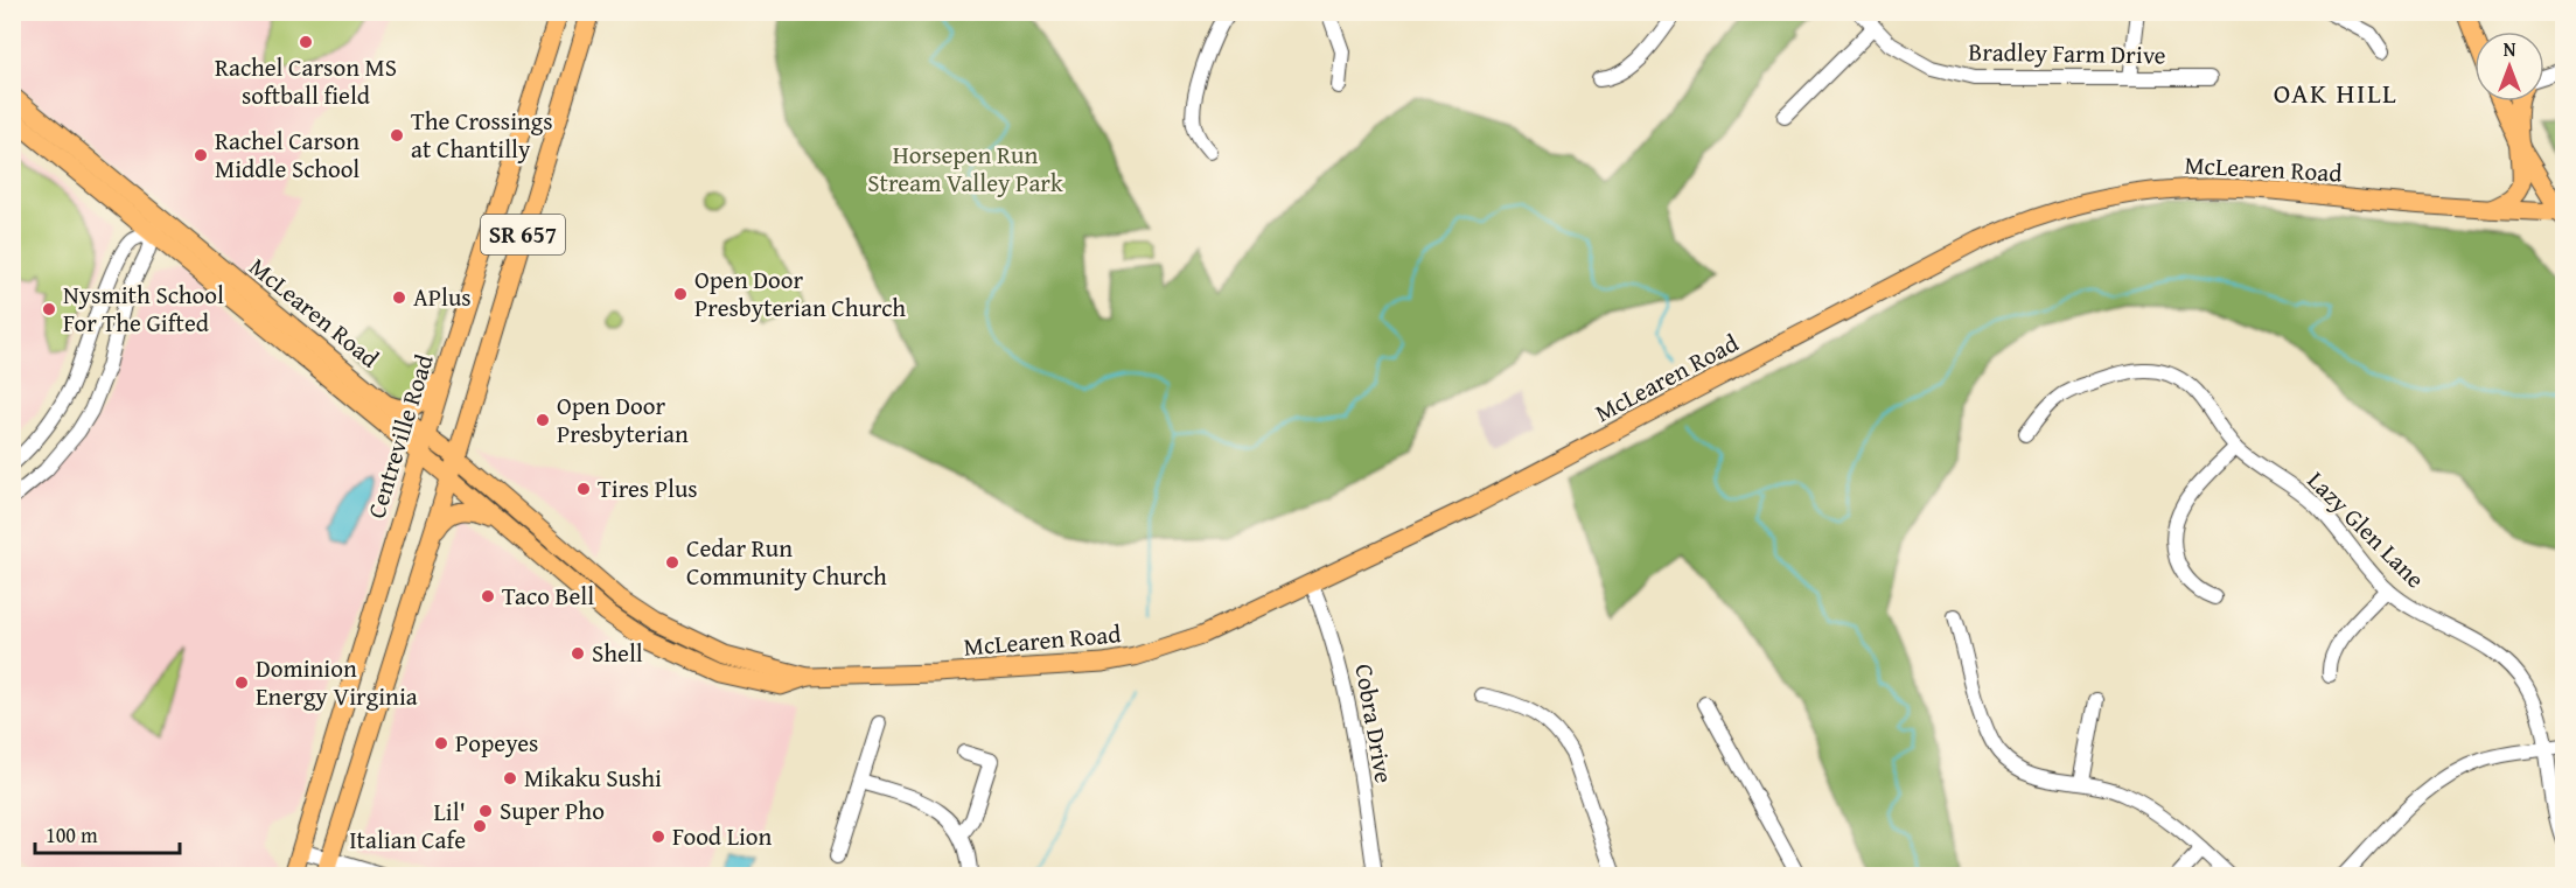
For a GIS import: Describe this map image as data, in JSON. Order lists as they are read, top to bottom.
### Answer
{
  "streets": {
    "main road": ["McLearen Road", "SR 657", "Centreville Road"],
    "street": ["Bradley Farm Drive", "Lazy Glen Lane", "Cobra Drive"]
  },
  "crossings": [
    ["McLearen Road", "SR 657"],
    ["McLearen Road", "Centreville Road"],
    ["McLearen Road", "Cobra Drive"]
  ],
  "districts": ["OAK HILL"],
  "parks": ["Horsepen Run Stream Valley Park"],
  "places": [
    "Rachel Carson MS softball field",
    "The Crossings at Chantilly",
    "Rachel Carson Middle School",
    "Open Door Presbyterian Church",
    "APlus",
    "Nysmith School For The Gifted",
    "Open Door Presbyterian",
    "Tires Plus",
    "Cedar Run Community Church",
    "Taco Bell",
    "Shell",
    "Dominion Energy Virginia",
    "Popeyes",
    "Mikaku Sushi",
    "Super Pho",
    "Lil' Italian Cafe",
    "Food Lion"
  ],
  "scale_bar": "100 m",
  "north": "top"
}
